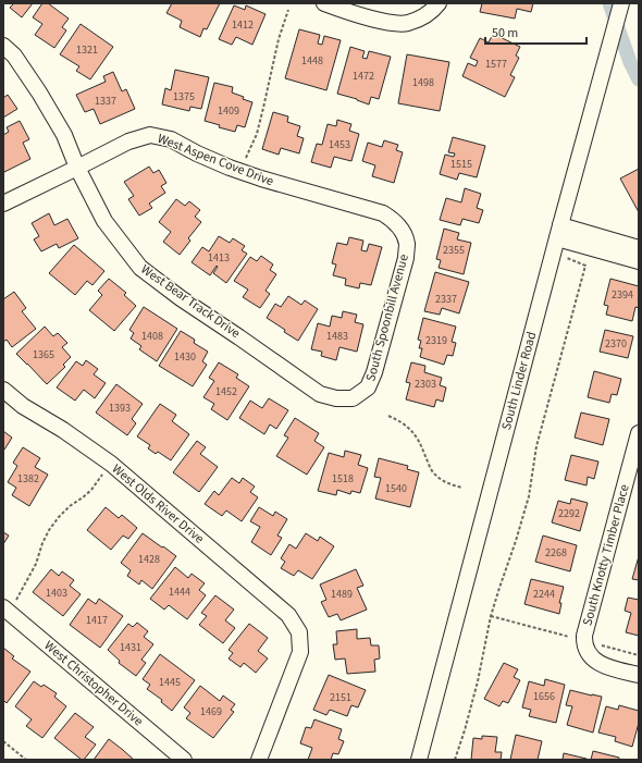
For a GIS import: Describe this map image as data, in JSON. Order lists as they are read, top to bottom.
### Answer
{
  "streets": {
    "street": [
      "West Aspen Cove Drive",
      "West Bear Track Drive",
      "South Spoonbill Avenue",
      "South Linder Road",
      "West Olds River Drive",
      "South Knotty Timber Place",
      "West Christopher Drive"
    ]
  },
  "crossings": [
    ["West Aspen Cove Drive", "West Bear Track Drive"],
    ["West Aspen Cove Drive", "South Spoonbill Avenue"],
    ["West Bear Track Drive", "South Spoonbill Avenue"]
  ],
  "house_numbers": [
    "1412",
    "1321",
    "1448",
    "1577",
    "1472",
    "1498",
    "1375",
    "1337",
    "1409",
    "1453",
    "1515",
    "2355",
    "1413",
    "2394",
    "2337",
    "1408",
    "1483",
    "2319",
    "2370",
    "1365",
    "1430",
    "2303",
    "1452",
    "1393",
    "1382",
    "1518",
    "1540",
    "2292",
    "2268",
    "1428",
    "1444",
    "1403",
    "1489",
    "2244",
    "1417",
    "1431",
    "1445",
    "1656",
    "2151",
    "1469"
  ],
  "scale_bar": "50 m"
}
